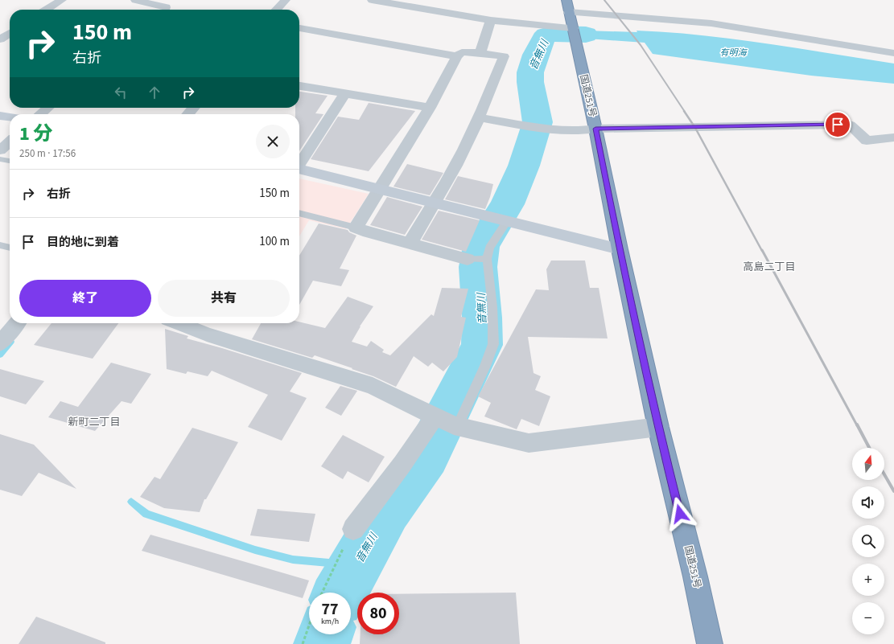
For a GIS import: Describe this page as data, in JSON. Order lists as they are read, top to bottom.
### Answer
{
  "streets": {
    "highway": ["国道251号"]
  },
  "districts": ["高島二丁目", "新町二丁目"],
  "water": ["有明海", "音無川"],
  "north": "top",
  "page": {
    "turn": ["150 m", "右折"],
    "heading": ["1 分", "250 m · 17:56"],
    "list": [
      {
        "name": "右折",
        "value": "150 m"
      },
      {
        "name": "目的地に到着",
        "value": "100 m"
      }
    ],
    "buttons": ["終了", "共有"],
    "map_buttons": ["+", "−"],
    "speed": "77 km/h",
    "limit": "80"
  }
}
